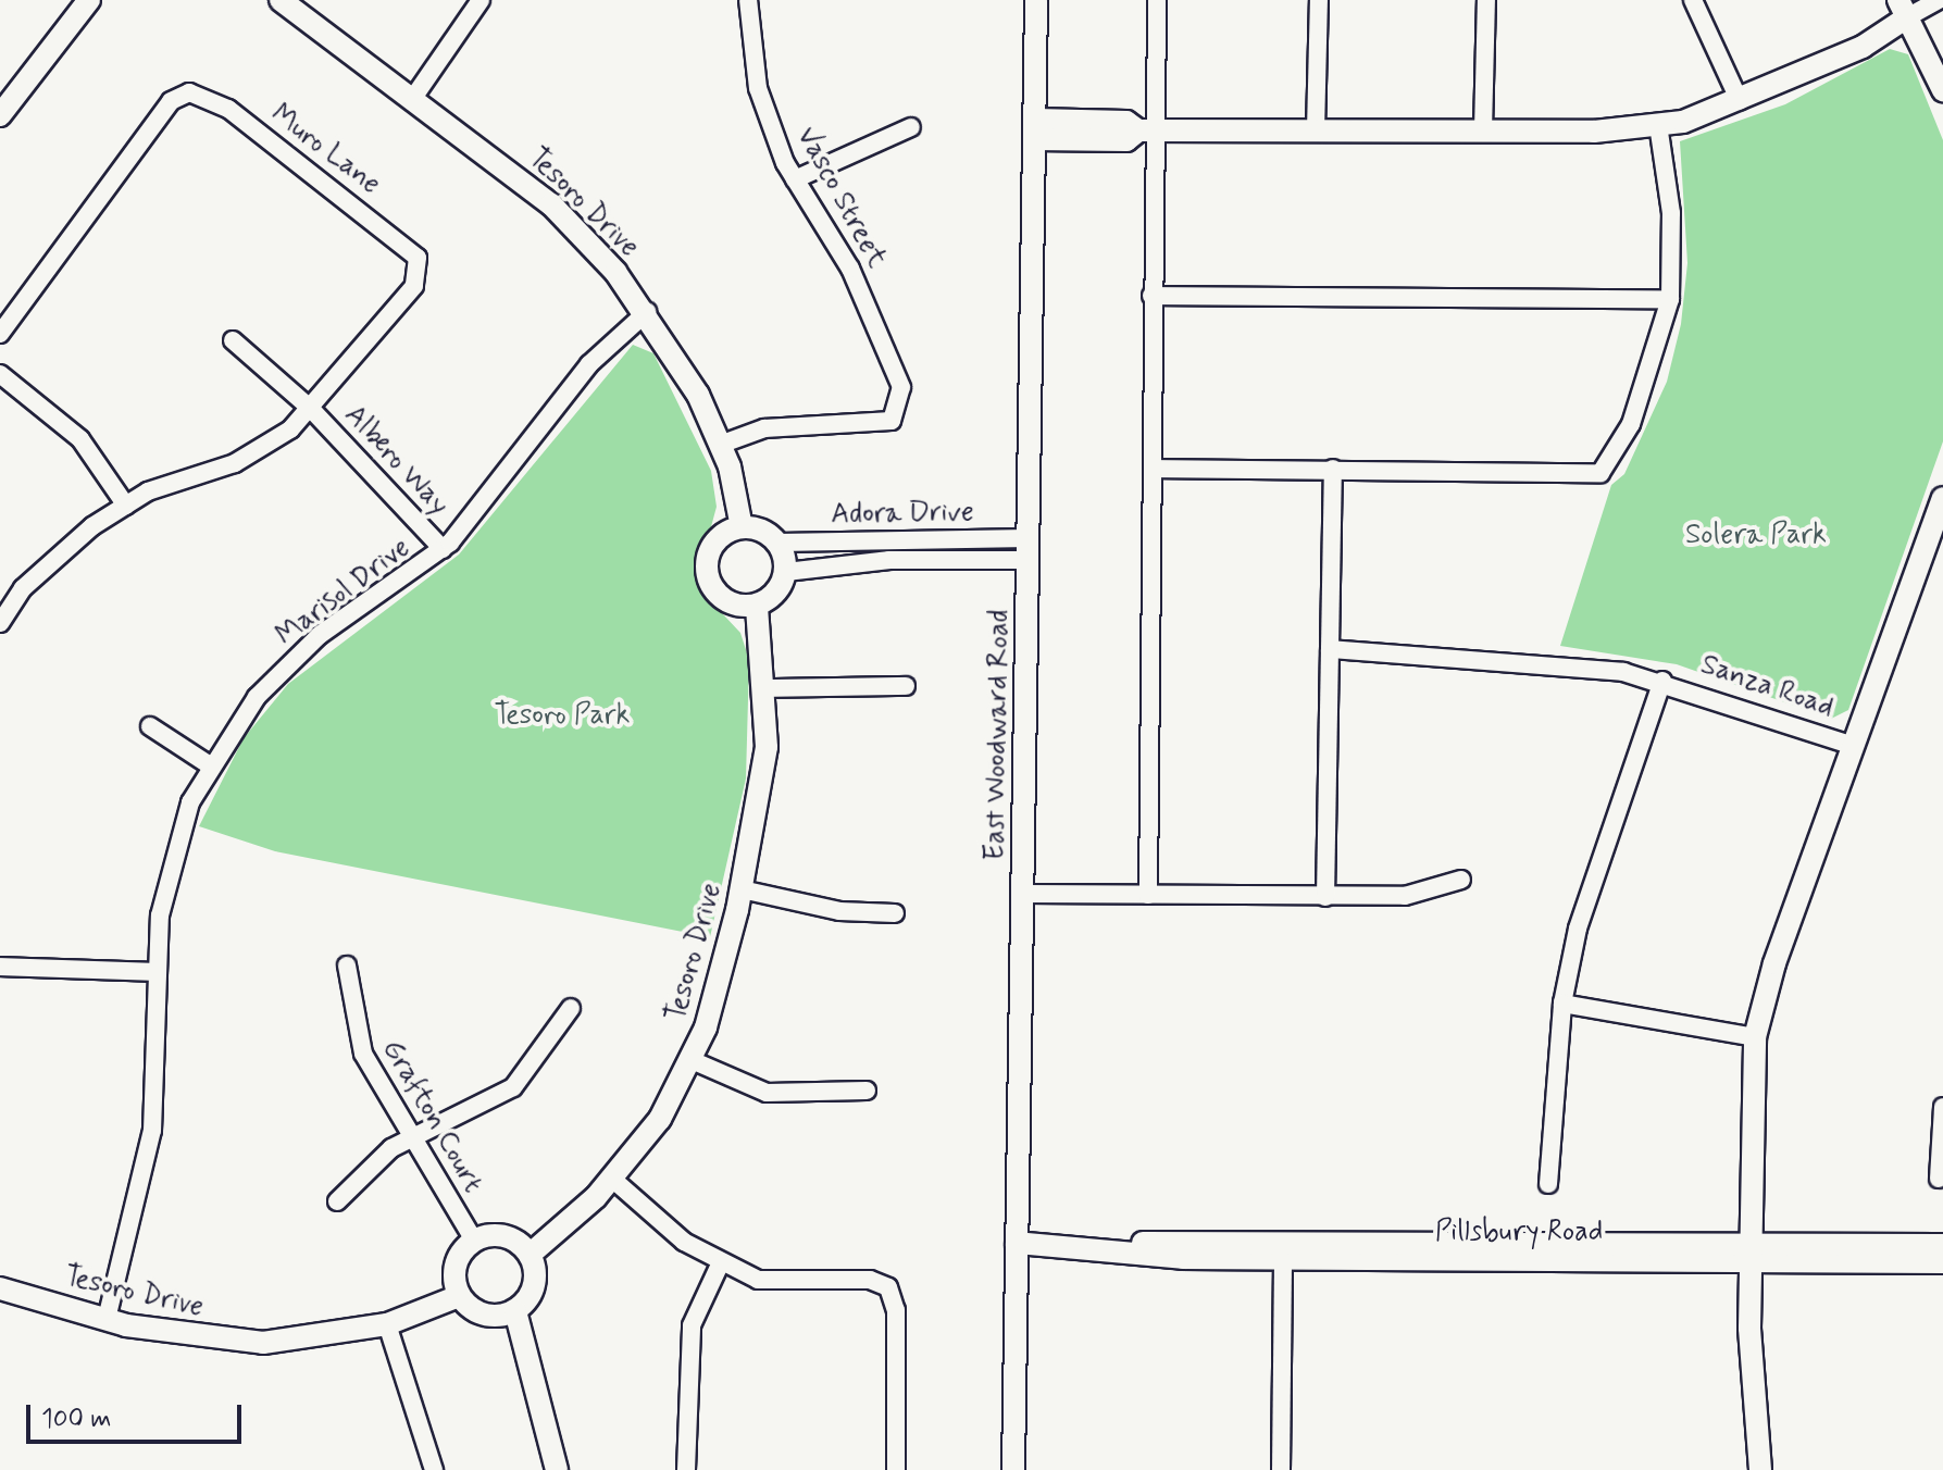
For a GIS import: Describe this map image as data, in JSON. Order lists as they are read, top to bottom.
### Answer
{
  "streets": {
    "street": [
      "Muro Lane",
      "Vasco Street",
      "Tesoro Drive",
      "Albero Way",
      "Adora Drive",
      "Marisol Drive",
      "Sanza Road",
      "East Woodward Road",
      "Grafton Court",
      "Pillsbury Road"
    ]
  },
  "crossings": [
    ["Muro Lane", "Albero Way"],
    ["Vasco Street", "Tesoro Drive"],
    ["Tesoro Drive", "Adora Drive"],
    ["Tesoro Drive", "Marisol Drive"],
    ["Tesoro Drive", "Grafton Court"],
    ["Albero Way", "Marisol Drive"],
    ["Adora Drive", "East Woodward Road"],
    ["East Woodward Road", "Pillsbury Road"]
  ],
  "parks": ["Solera Park", "Tesoro Park"],
  "scale_bar": "100 m"
}
